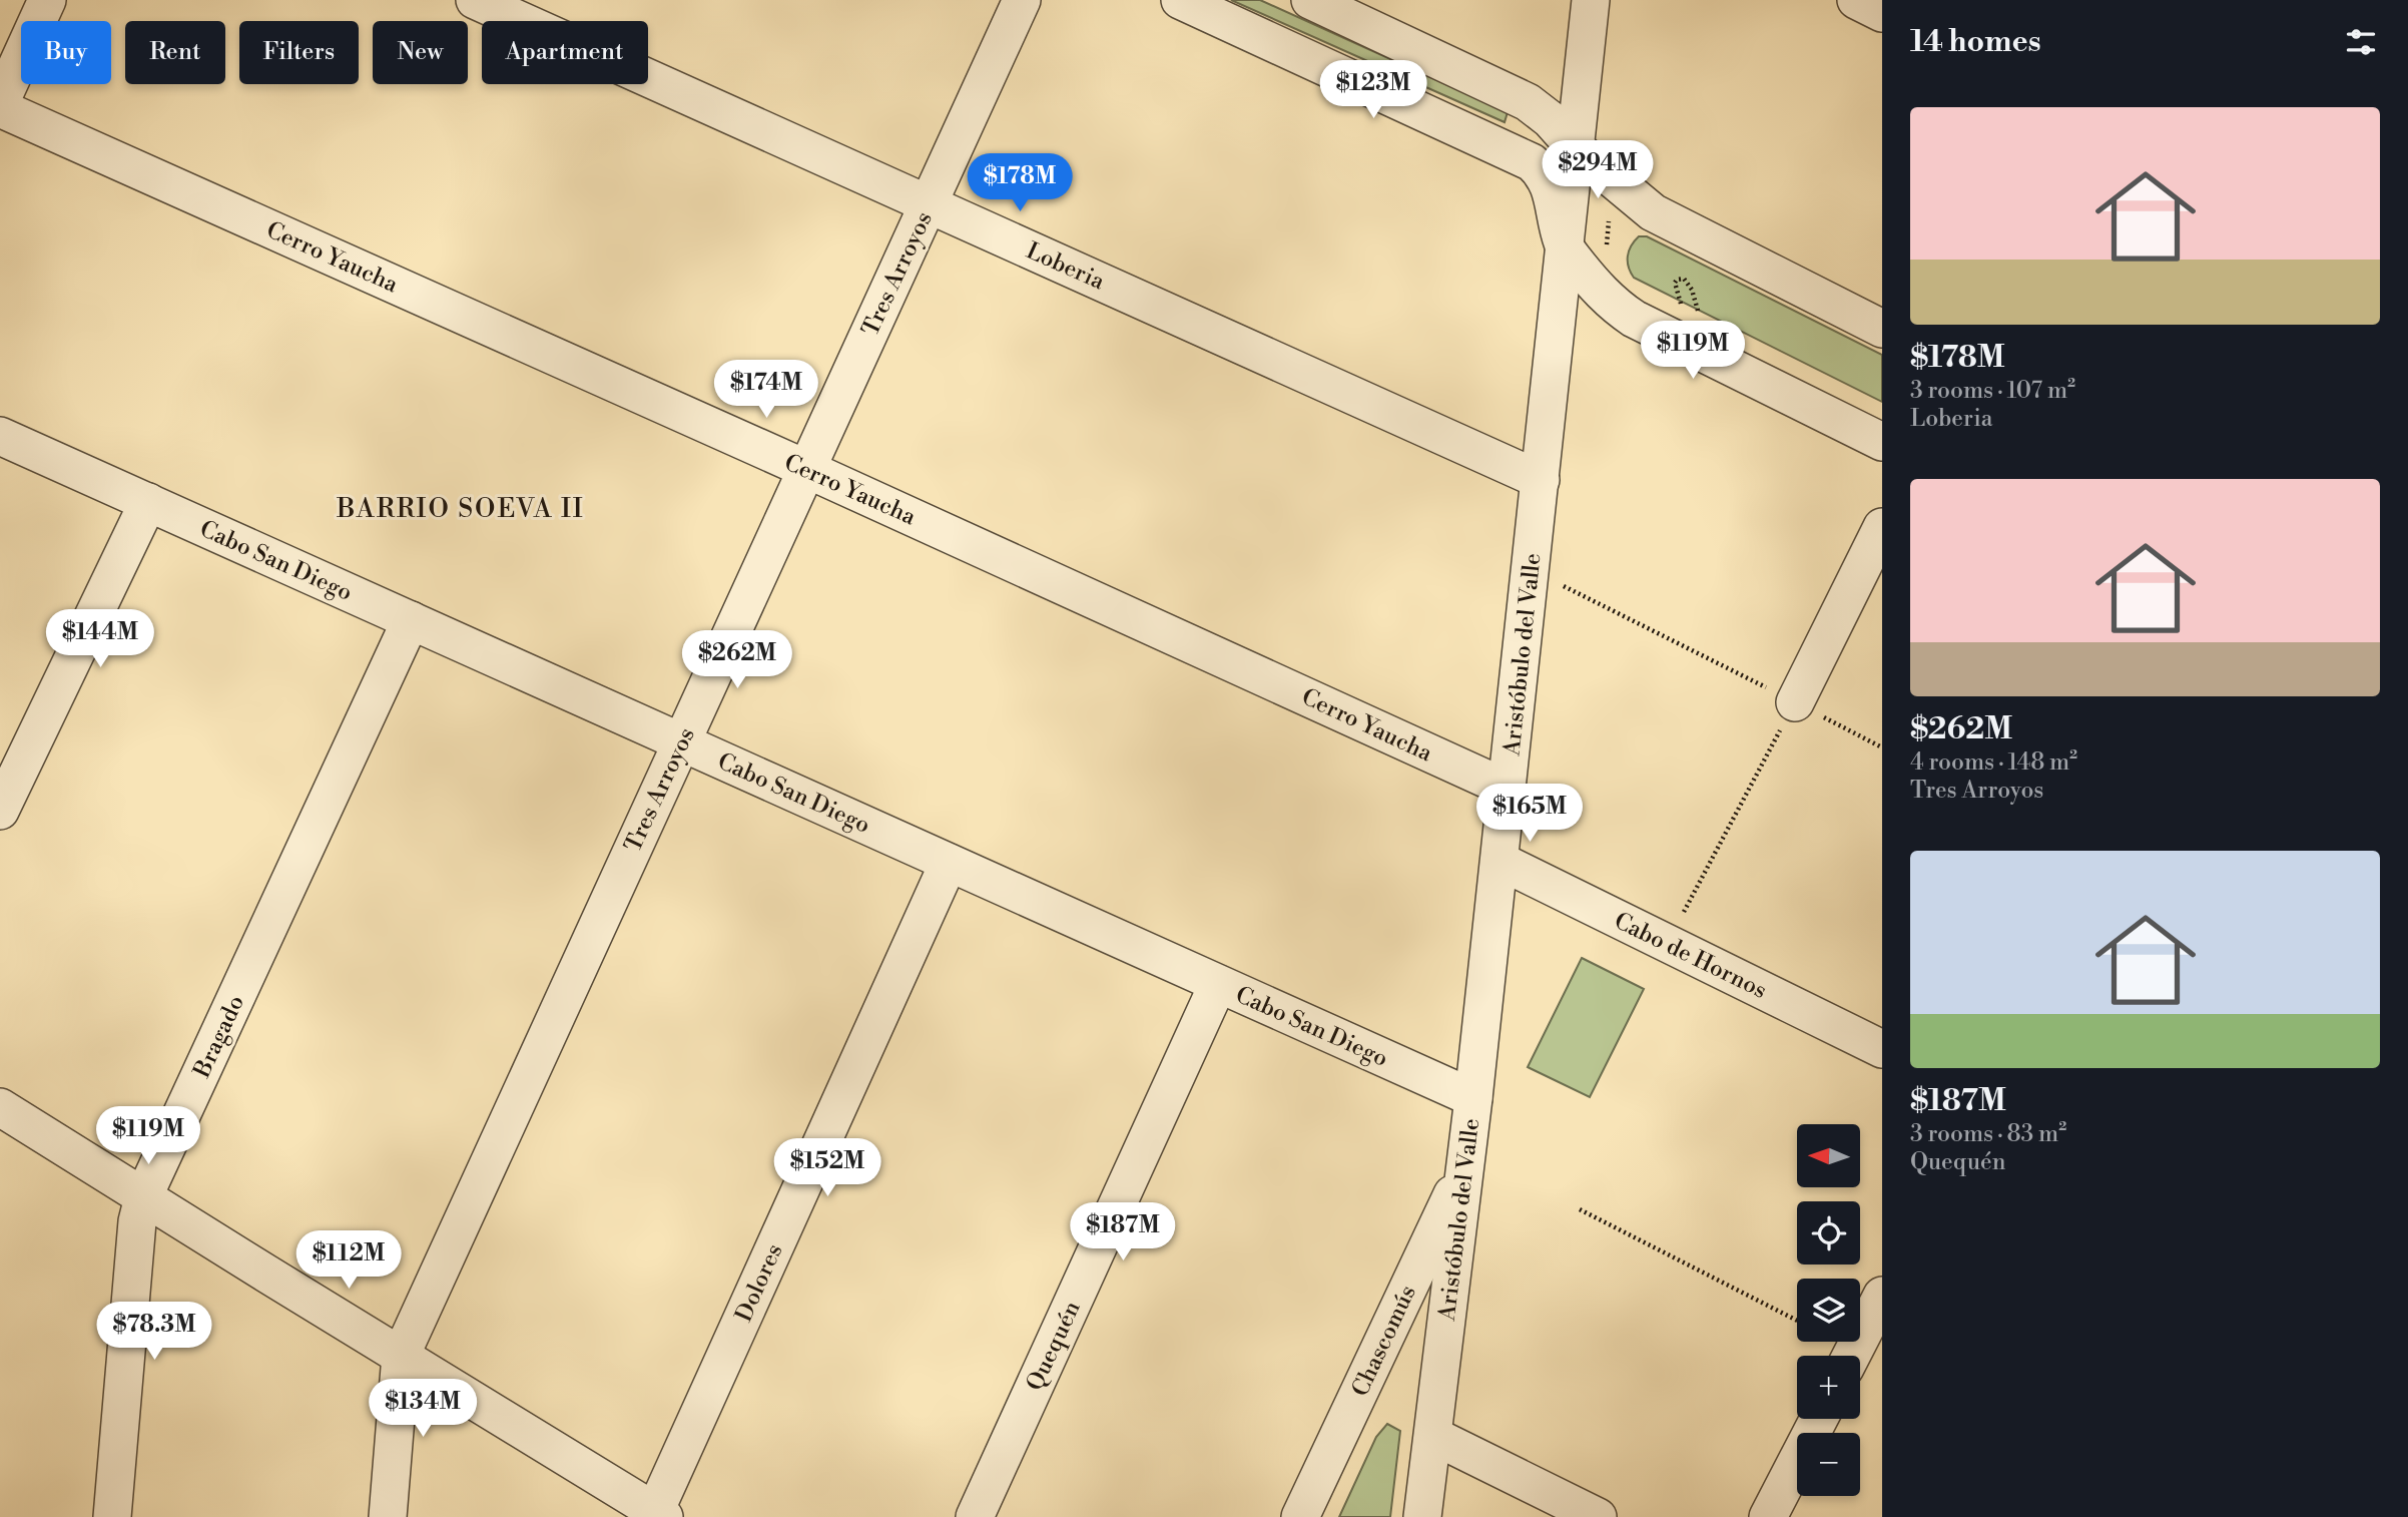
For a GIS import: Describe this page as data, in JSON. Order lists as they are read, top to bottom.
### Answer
{
  "streets": {
    "street": [
      "Cerro Yaucha",
      "Loberia",
      "Tres Arroyos",
      "Cabo San Diego",
      "Aristóbulo del Valle",
      "Cabo de Hornos",
      "Bragado",
      "Dolores",
      "Chascomús",
      "Quequén"
    ]
  },
  "crossings": [
    ["Cerro Yaucha", "Tres Arroyos"],
    ["Cerro Yaucha", "Aristóbulo del Valle"],
    ["Loberia", "Tres Arroyos"],
    ["Loberia", "Aristóbulo del Valle"],
    ["Tres Arroyos", "Cabo San Diego"],
    ["Cabo San Diego", "Aristóbulo del Valle"],
    ["Cabo San Diego", "Bragado"],
    ["Cabo San Diego", "Dolores"],
    ["Cabo San Diego", "Quequén"],
    ["Aristóbulo del Valle", "Cabo de Hornos"],
    ["Aristóbulo del Valle", "Chascomús"]
  ],
  "districts": ["BARRIO SOEVA II"],
  "north": "left",
  "page": {
    "heading": "14 homes",
    "chip": [
      "Buy",
      "Rent",
      "Filters",
      "New",
      "Apartment"
    ],
    "price": [
      "$123M",
      "$294M",
      "$178M",
      "$119M",
      "$174M",
      "$144M",
      "$262M",
      "$165M",
      "$119M",
      "$152M",
      "$187M",
      "$112M",
      "$78.3M",
      "$134M"
    ],
    "list": [
      {
        "name": "$178M",
        "note": "3 rooms · 107 m² · Loberia"
      },
      {
        "name": "$262M",
        "note": "4 rooms · 148 m² · Tres Arroyos"
      },
      {
        "name": "$187M",
        "note": "3 rooms · 83 m² · Quequén"
      }
    ],
    "map_buttons": ["+", "−"]
  }
}
